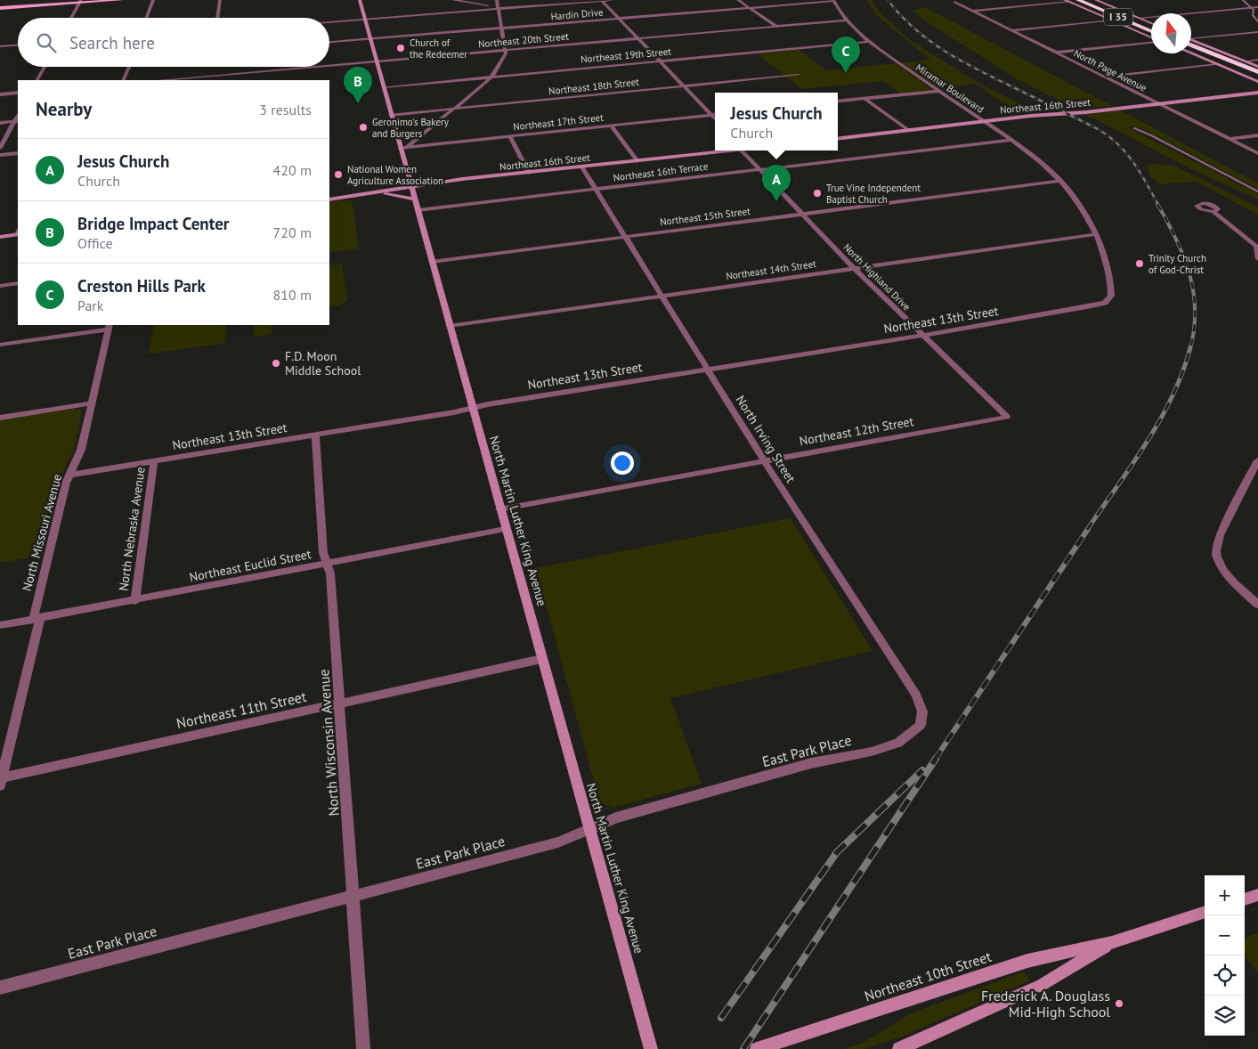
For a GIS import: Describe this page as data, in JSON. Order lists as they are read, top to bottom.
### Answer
{
  "streets": {
    "highway": ["I 35"],
    "main road": ["Northeast 16th Street", "North Martin Luther King Avenue", "Northeast 10th Street"],
    "street": [
      "Hardin Drive",
      "Northeast 20th Street",
      "Northeast 19th Street",
      "North Page Avenue",
      "Northeast 18th Street",
      "Miramar Boulevard",
      "Northeast 17th Street",
      "Northeast 16th Terrace",
      "Northeast 15th Street",
      "Northeast 14th Street",
      "North Highland Drive",
      "Northeast 13th Street",
      "Northeast 12th Street",
      "North Irving Street",
      "North Nebraska Avenue",
      "North Missouri Avenue",
      "Northeast Euclid Street",
      "Northeast 11th Street",
      "North Wisconsin Avenue",
      "East Park Place"
    ]
  },
  "crossings": [
    ["Hardin Drive", "Miramar Boulevard"],
    ["Hardin Drive", "North Martin Luther King Avenue"],
    ["Northeast 20th Street", "Miramar Boulevard"],
    ["Northeast 20th Street", "North Martin Luther King Avenue"],
    ["Northeast 19th Street", "Miramar Boulevard"],
    ["Northeast 19th Street", "North Martin Luther King Avenue"],
    ["North Page Avenue", "Northeast 16th Street"],
    ["Northeast 18th Street", "North Martin Luther King Avenue"],
    ["Miramar Boulevard", "Northeast 16th Street"],
    ["Miramar Boulevard", "Northeast 16th Terrace"],
    ["Miramar Boulevard", "Northeast 15th Street"],
    ["Miramar Boulevard", "Northeast 14th Street"],
    ["Miramar Boulevard", "Northeast 13th Street"],
    ["Northeast 16th Street", "North Irving Street"],
    ["Northeast 16th Street", "North Martin Luther King Avenue"],
    ["Northeast 17th Street", "North Martin Luther King Avenue"],
    ["Northeast 16th Terrace", "North Highland Drive"],
    ["Northeast 16th Terrace", "North Irving Street"],
    ["Northeast 16th Terrace", "North Martin Luther King Avenue"],
    ["Northeast 15th Street", "North Highland Drive"],
    ["Northeast 15th Street", "North Irving Street"],
    ["Northeast 15th Street", "North Martin Luther King Avenue"],
    ["Northeast 14th Street", "North Highland Drive"],
    ["Northeast 14th Street", "North Irving Street"],
    ["Northeast 14th Street", "North Martin Luther King Avenue"],
    ["North Highland Drive", "Northeast 13th Street"],
    ["North Highland Drive", "Northeast 12th Street"],
    ["Northeast 13th Street", "North Irving Street"],
    ["Northeast 13th Street", "North Martin Luther King Avenue"],
    ["Northeast 13th Street", "North Nebraska Avenue"],
    ["Northeast 13th Street", "North Missouri Avenue"],
    ["Northeast 13th Street", "North Wisconsin Avenue"],
    ["Northeast 12th Street", "North Irving Street"],
    ["Northeast 12th Street", "North Martin Luther King Avenue"],
    ["North Irving Street", "East Park Place"],
    ["North Martin Luther King Avenue", "Northeast Euclid Street"],
    ["North Martin Luther King Avenue", "Northeast 11th Street"],
    ["North Martin Luther King Avenue", "East Park Place"],
    ["North Nebraska Avenue", "Northeast Euclid Street"],
    ["North Missouri Avenue", "Northeast Euclid Street"],
    ["North Missouri Avenue", "Northeast 11th Street"],
    ["Northeast Euclid Street", "North Wisconsin Avenue"],
    ["Northeast 11th Street", "North Wisconsin Avenue"],
    ["North Wisconsin Avenue", "East Park Place"]
  ],
  "places": [
    "Church of the Redeemer",
    "Geronimo's Bakery and Burgers",
    "National Women Agriculture Association",
    "True Vine Independent Baptist Church",
    "Trinity Church of God-Christ",
    "F.D. Moon Middle School",
    "Frederick A. Douglass Mid-High School"
  ],
  "north": "top",
  "page": {
    "search": "Search here",
    "pins": ["C", "B", "A"],
    "heading": ["Nearby", "3 results"],
    "popup": ["Jesus Church", "Church"],
    "list": [
      {
        "mark": "A",
        "name": "Jesus Church",
        "note": "Church",
        "value": "420 m"
      },
      {
        "mark": "B",
        "name": "Bridge Impact Center",
        "note": "Office",
        "value": "720 m"
      },
      {
        "mark": "C",
        "name": "Creston Hills Park",
        "note": "Park",
        "value": "810 m"
      }
    ],
    "map_buttons": ["+", "−"]
  }
}
